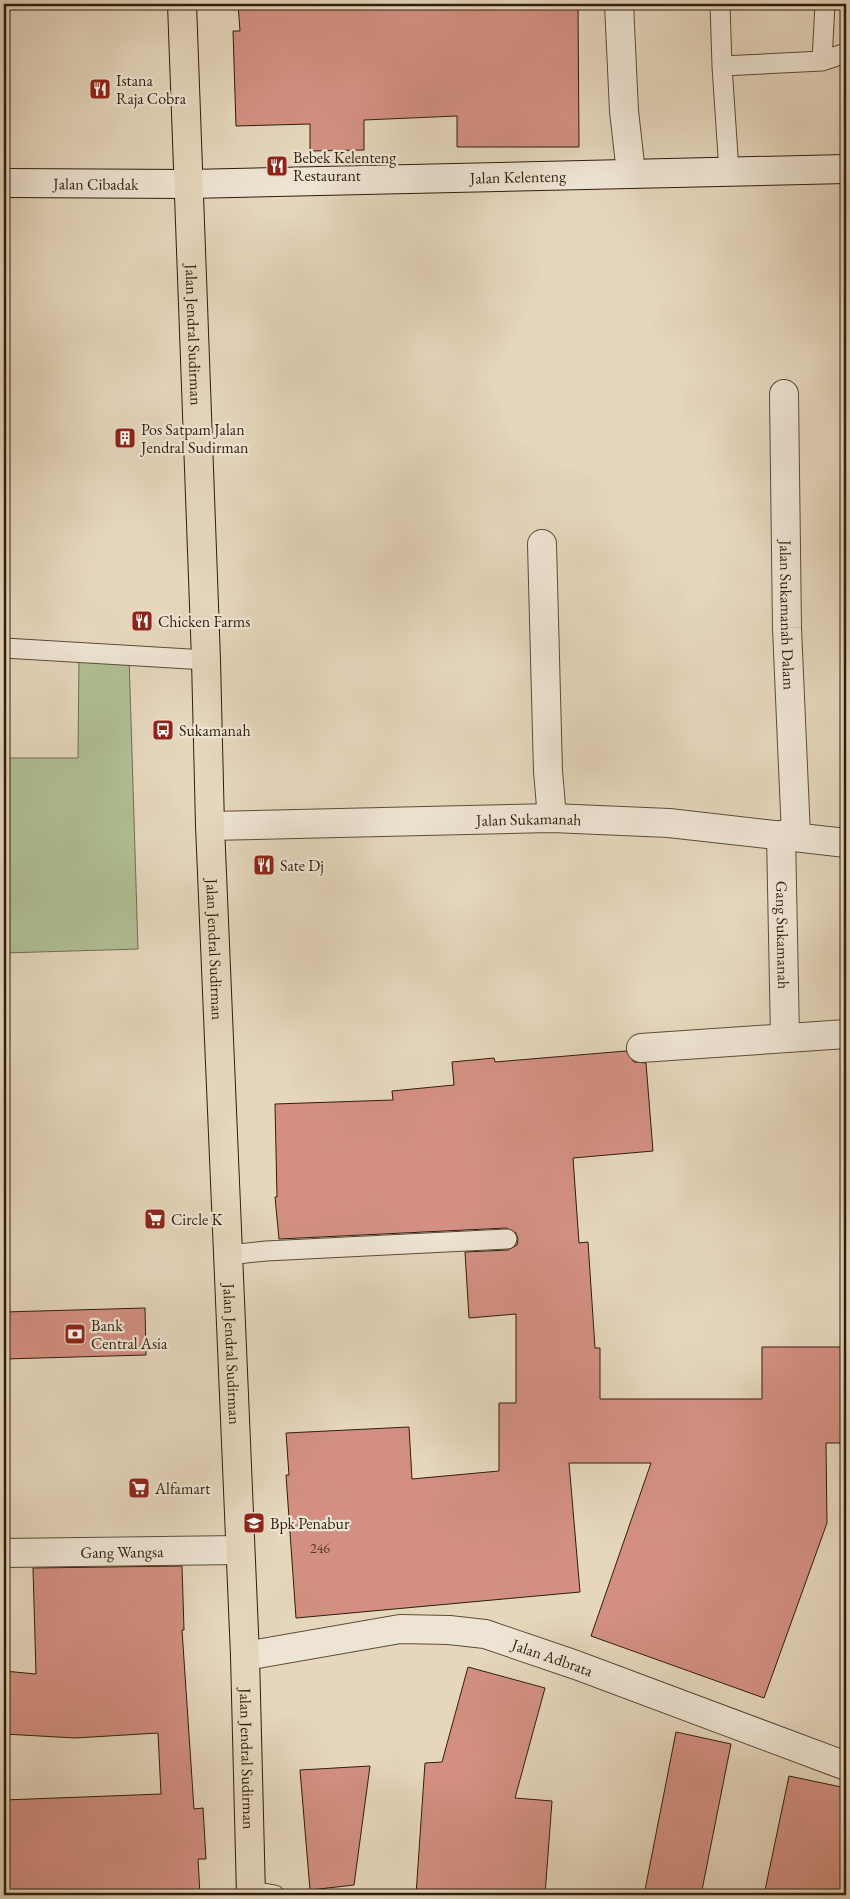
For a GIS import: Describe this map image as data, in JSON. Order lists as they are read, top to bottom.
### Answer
{
  "streets": {
    "main road": ["Jalan Jendral Sudirman"],
    "street": [
      "Jalan Kelenteng",
      "Jalan Cibadak",
      "Jalan Sukamanah Dalam",
      "Jalan Sukamanah",
      "Gang Sukamanah",
      "Gang Wangsa",
      "Jalan Adbrata"
    ]
  },
  "crossings": [
    ["Jalan Kelenteng", "Jalan Cibadak"],
    ["Jalan Kelenteng", "Jalan Jendral Sudirman"],
    ["Jalan Cibadak", "Jalan Jendral Sudirman"],
    ["Jalan Jendral Sudirman", "Jalan Sukamanah"],
    ["Jalan Jendral Sudirman", "Gang Wangsa"],
    ["Jalan Jendral Sudirman", "Jalan Adbrata"],
    ["Jalan Sukamanah Dalam", "Jalan Sukamanah"],
    ["Jalan Sukamanah Dalam", "Gang Sukamanah"],
    ["Jalan Sukamanah", "Gang Sukamanah"]
  ],
  "places": {
    "restaurant": [
      "Istana Raja Cobra",
      "Bebek Kelenteng Restaurant",
      "Chicken Farms",
      "Sate Dj"
    ],
    "building": ["Pos Satpam Jalan Jendral Sudirman"],
    "bus stop": ["Sukamanah"],
    "supermarket": ["Circle K", "Alfamart"],
    "bank": ["Bank Central Asia"],
    "school or university": ["Bpk Penabur"]
  },
  "house_numbers": ["246"]
}
